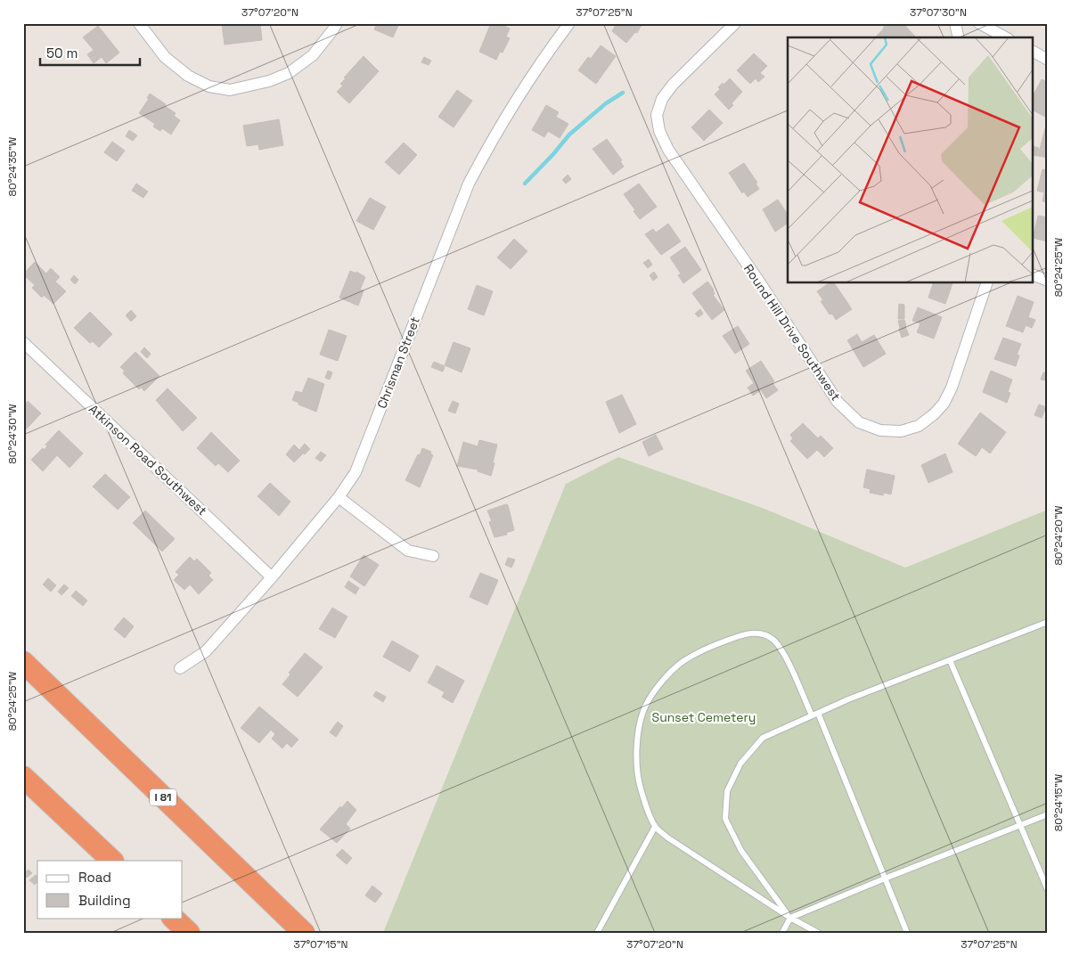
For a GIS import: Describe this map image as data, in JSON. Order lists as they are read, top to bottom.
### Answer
{
  "streets": {
    "highway": ["I 81"],
    "street": ["Round Hill Drive Southwest", "Chrisman Street", "Atkinson Road Southwest"]
  },
  "crossings": [
    ["Chrisman Street", "Atkinson Road Southwest"]
  ],
  "parks": ["Sunset Cemetery"],
  "legend": ["Road", "Building"],
  "scale_bar": "50 m",
  "coordinates": [
    "37°07'20\"N",
    "37°07'25\"N",
    "37°07'30\"N",
    "80°24'35\"W",
    "80°24'25\"W",
    "80°24'30\"W",
    "80°24'20\"W",
    "80°24'15\"W",
    "37°07'15\"N"
  ]
}
